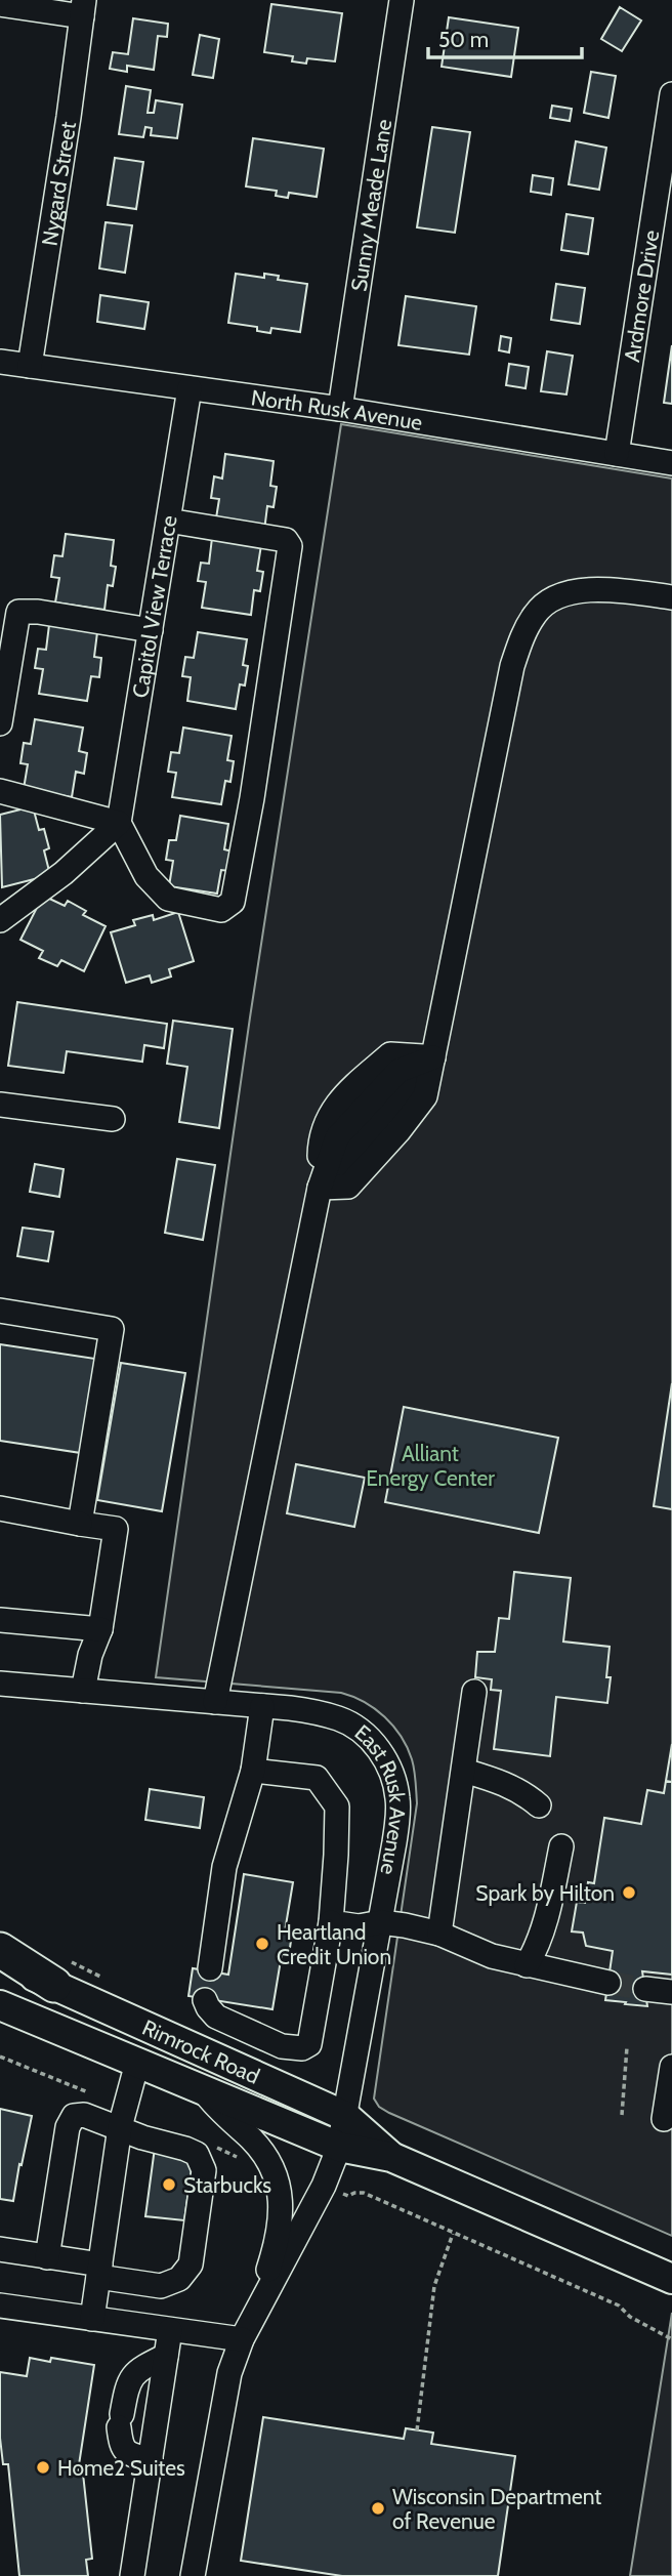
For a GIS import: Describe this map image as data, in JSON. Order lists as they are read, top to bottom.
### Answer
{
  "streets": {
    "main road": ["Rimrock Road"],
    "street": [
      "Nygard Street",
      "Sunny Meade Lane",
      "Ardmore Drive",
      "North Rusk Avenue",
      "Capitol View Terrace",
      "East Rusk Avenue"
    ]
  },
  "crossings": [
    ["Nygard Street", "North Rusk Avenue"],
    ["Sunny Meade Lane", "North Rusk Avenue"],
    ["Ardmore Drive", "North Rusk Avenue"],
    ["North Rusk Avenue", "Capitol View Terrace"],
    ["East Rusk Avenue", "Rimrock Road"]
  ],
  "parks": ["Alliant Energy Center"],
  "places": [
    "Spark by Hilton",
    "Heartland Credit Union",
    "Starbucks",
    "Home2 Suites",
    "Wisconsin Department of Revenue"
  ],
  "scale_bar": "50 m"
}
